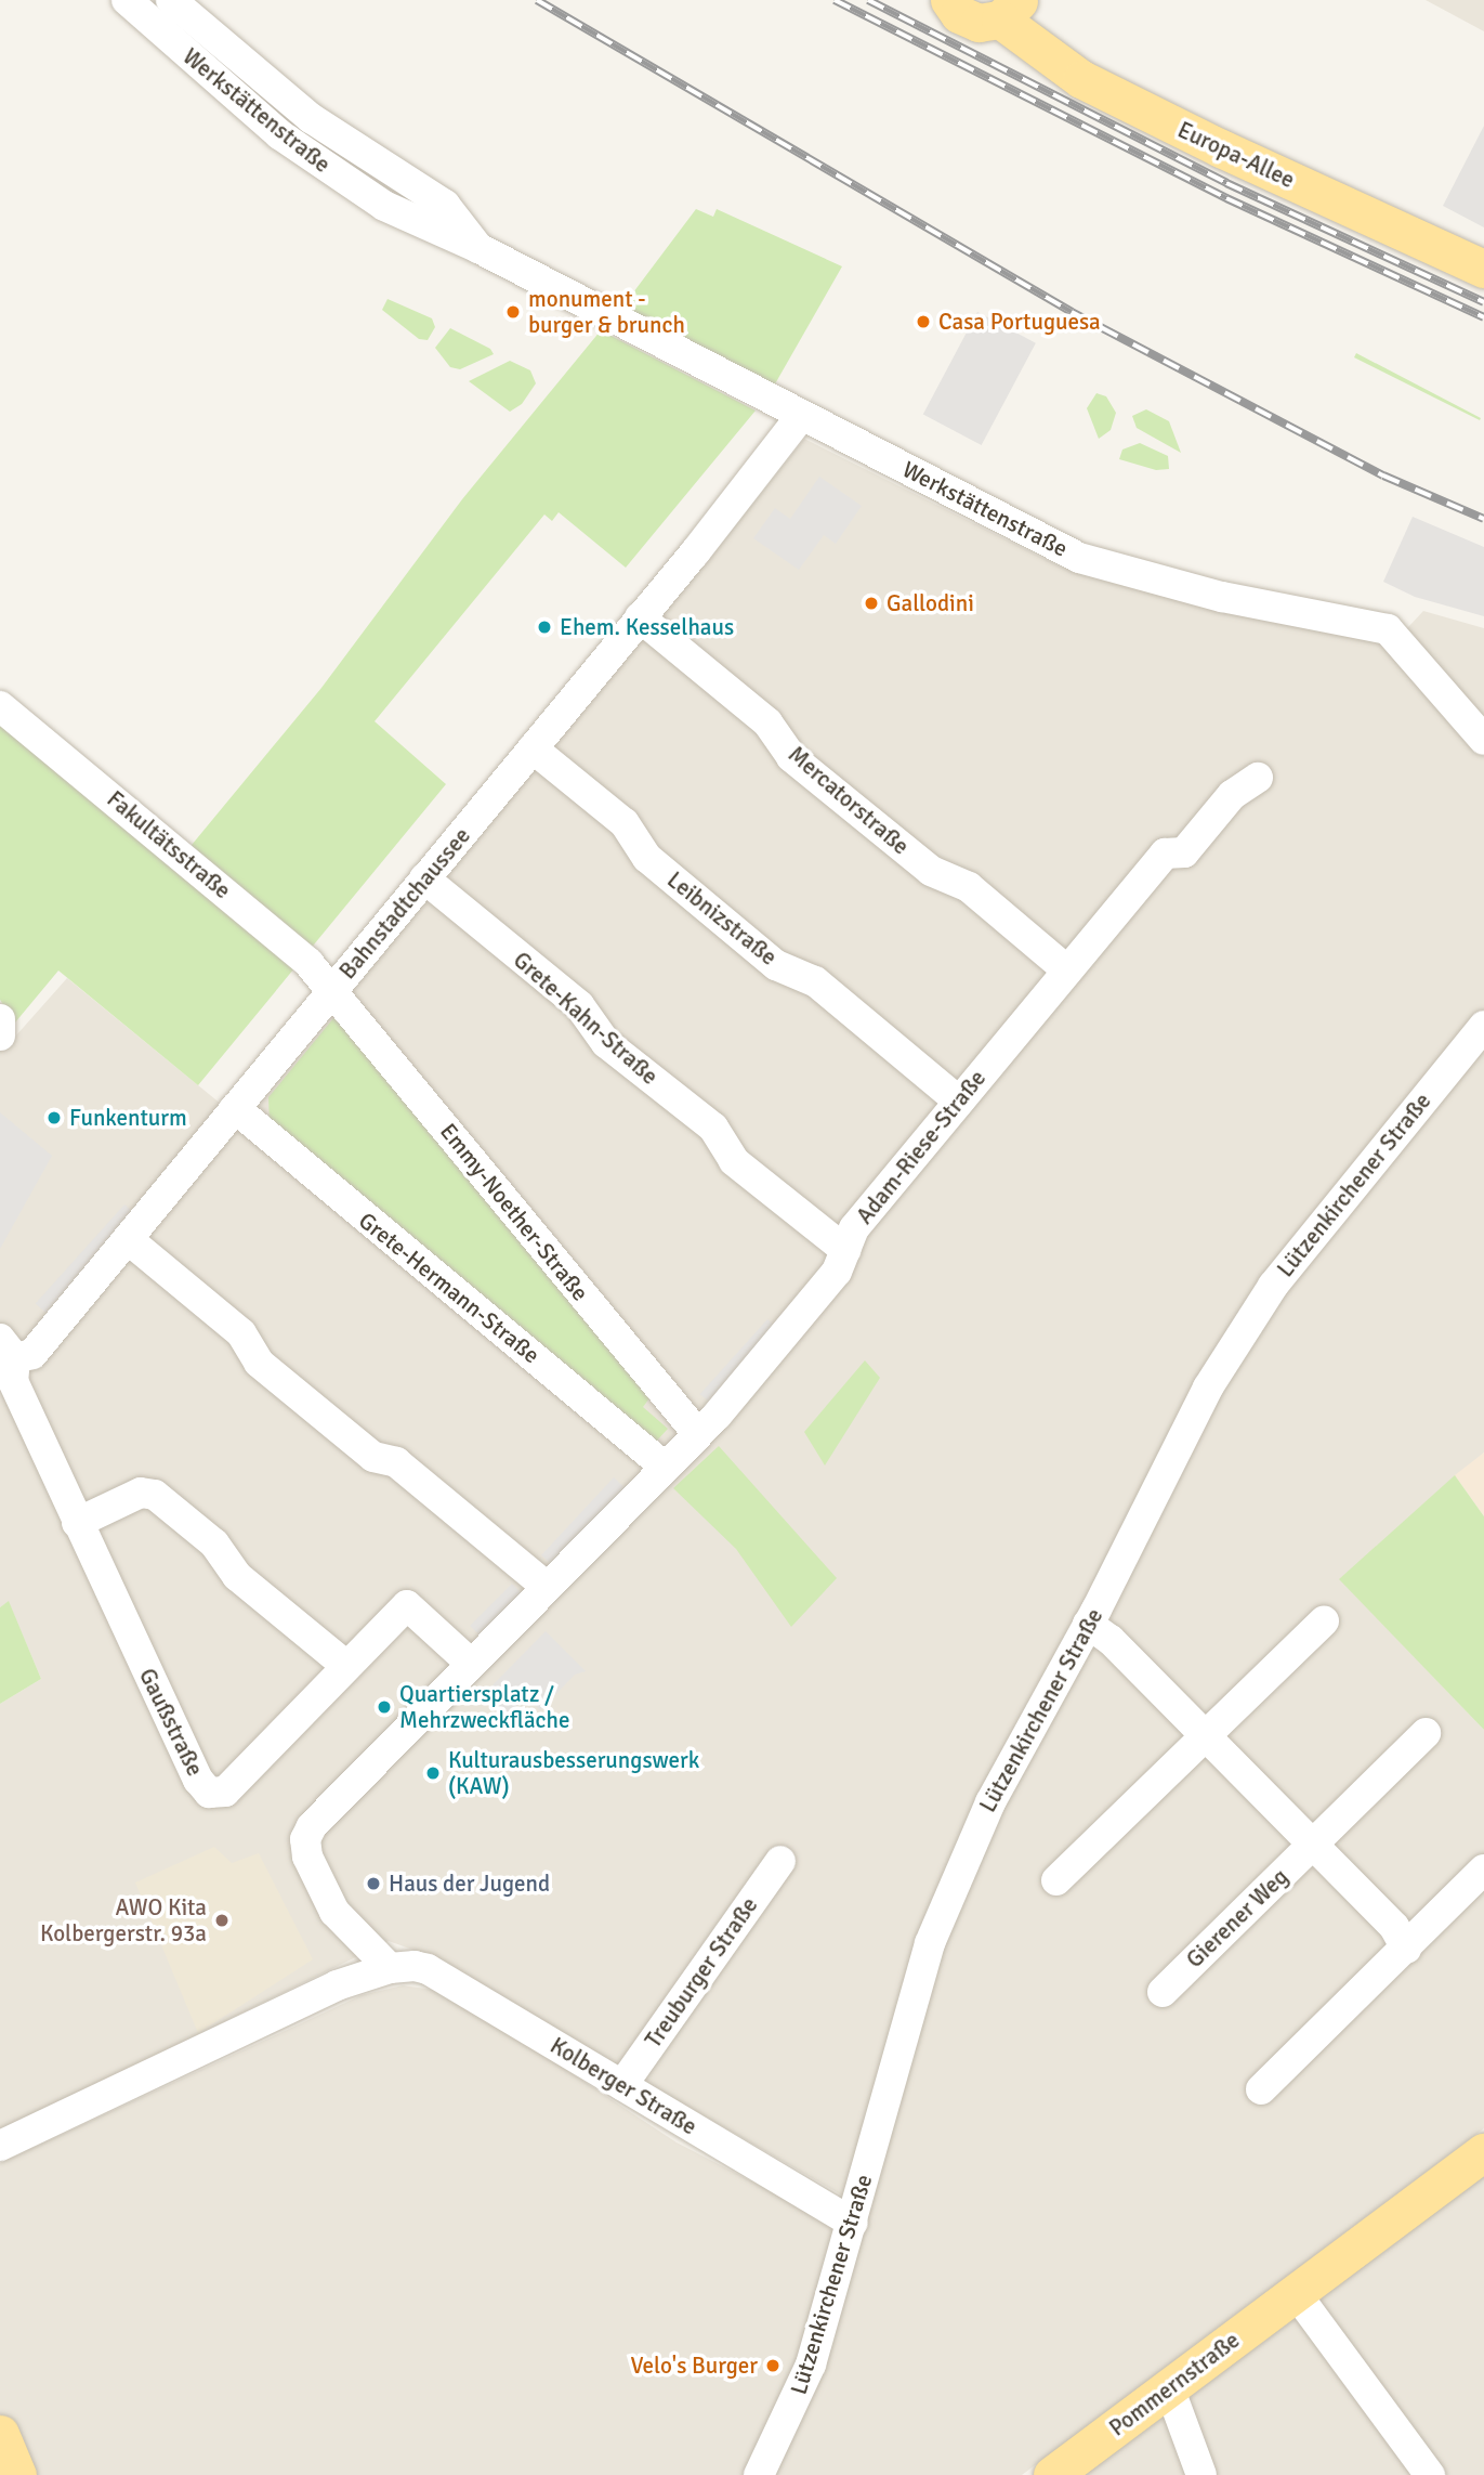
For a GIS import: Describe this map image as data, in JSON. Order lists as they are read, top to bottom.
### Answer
{
  "streets": {
    "main road": ["Europa-Allee", "Pommernstraße"],
    "street": [
      "Werkstättenstraße",
      "Mercatorstraße",
      "Fakultätsstraße",
      "Bahnstadtchaussee",
      "Leibnizstraße",
      "Grete-Kahn-Straße",
      "Adam-Riese-Straße",
      "Lützenkirchener Straße",
      "Emmy-Noether-Straße",
      "Grete-Hermann-Straße",
      "Gaußstraße",
      "Gierener Weg",
      "Treuburger Straße",
      "Kolberger Straße"
    ]
  },
  "crossings": [
    ["Werkstättenstraße", "Bahnstadtchaussee"],
    ["Mercatorstraße", "Bahnstadtchaussee"],
    ["Mercatorstraße", "Adam-Riese-Straße"],
    ["Fakultätsstraße", "Bahnstadtchaussee"],
    ["Fakultätsstraße", "Emmy-Noether-Straße"],
    ["Bahnstadtchaussee", "Leibnizstraße"],
    ["Bahnstadtchaussee", "Grete-Kahn-Straße"],
    ["Bahnstadtchaussee", "Emmy-Noether-Straße"],
    ["Bahnstadtchaussee", "Grete-Hermann-Straße"],
    ["Bahnstadtchaussee", "Gaußstraße"],
    ["Leibnizstraße", "Adam-Riese-Straße"],
    ["Grete-Kahn-Straße", "Adam-Riese-Straße"],
    ["Adam-Riese-Straße", "Emmy-Noether-Straße"],
    ["Adam-Riese-Straße", "Grete-Hermann-Straße"],
    ["Adam-Riese-Straße", "Gaußstraße"],
    ["Lützenkirchener Straße", "Kolberger Straße"],
    ["Treuburger Straße", "Kolberger Straße"]
  ],
  "places": [
    "monument - burger & brunch",
    "Casa Portuguesa",
    "Gallodini",
    "Ehem. Kesselhaus",
    "Funkenturm",
    "Quartiersplatz / Mehrzweckfläche",
    "Kulturausbesserungswerk (KAW)",
    "Haus der Jugend",
    "AWO Kita Kolbergerstr. 93a",
    "Velo's Burger"
  ]
}
